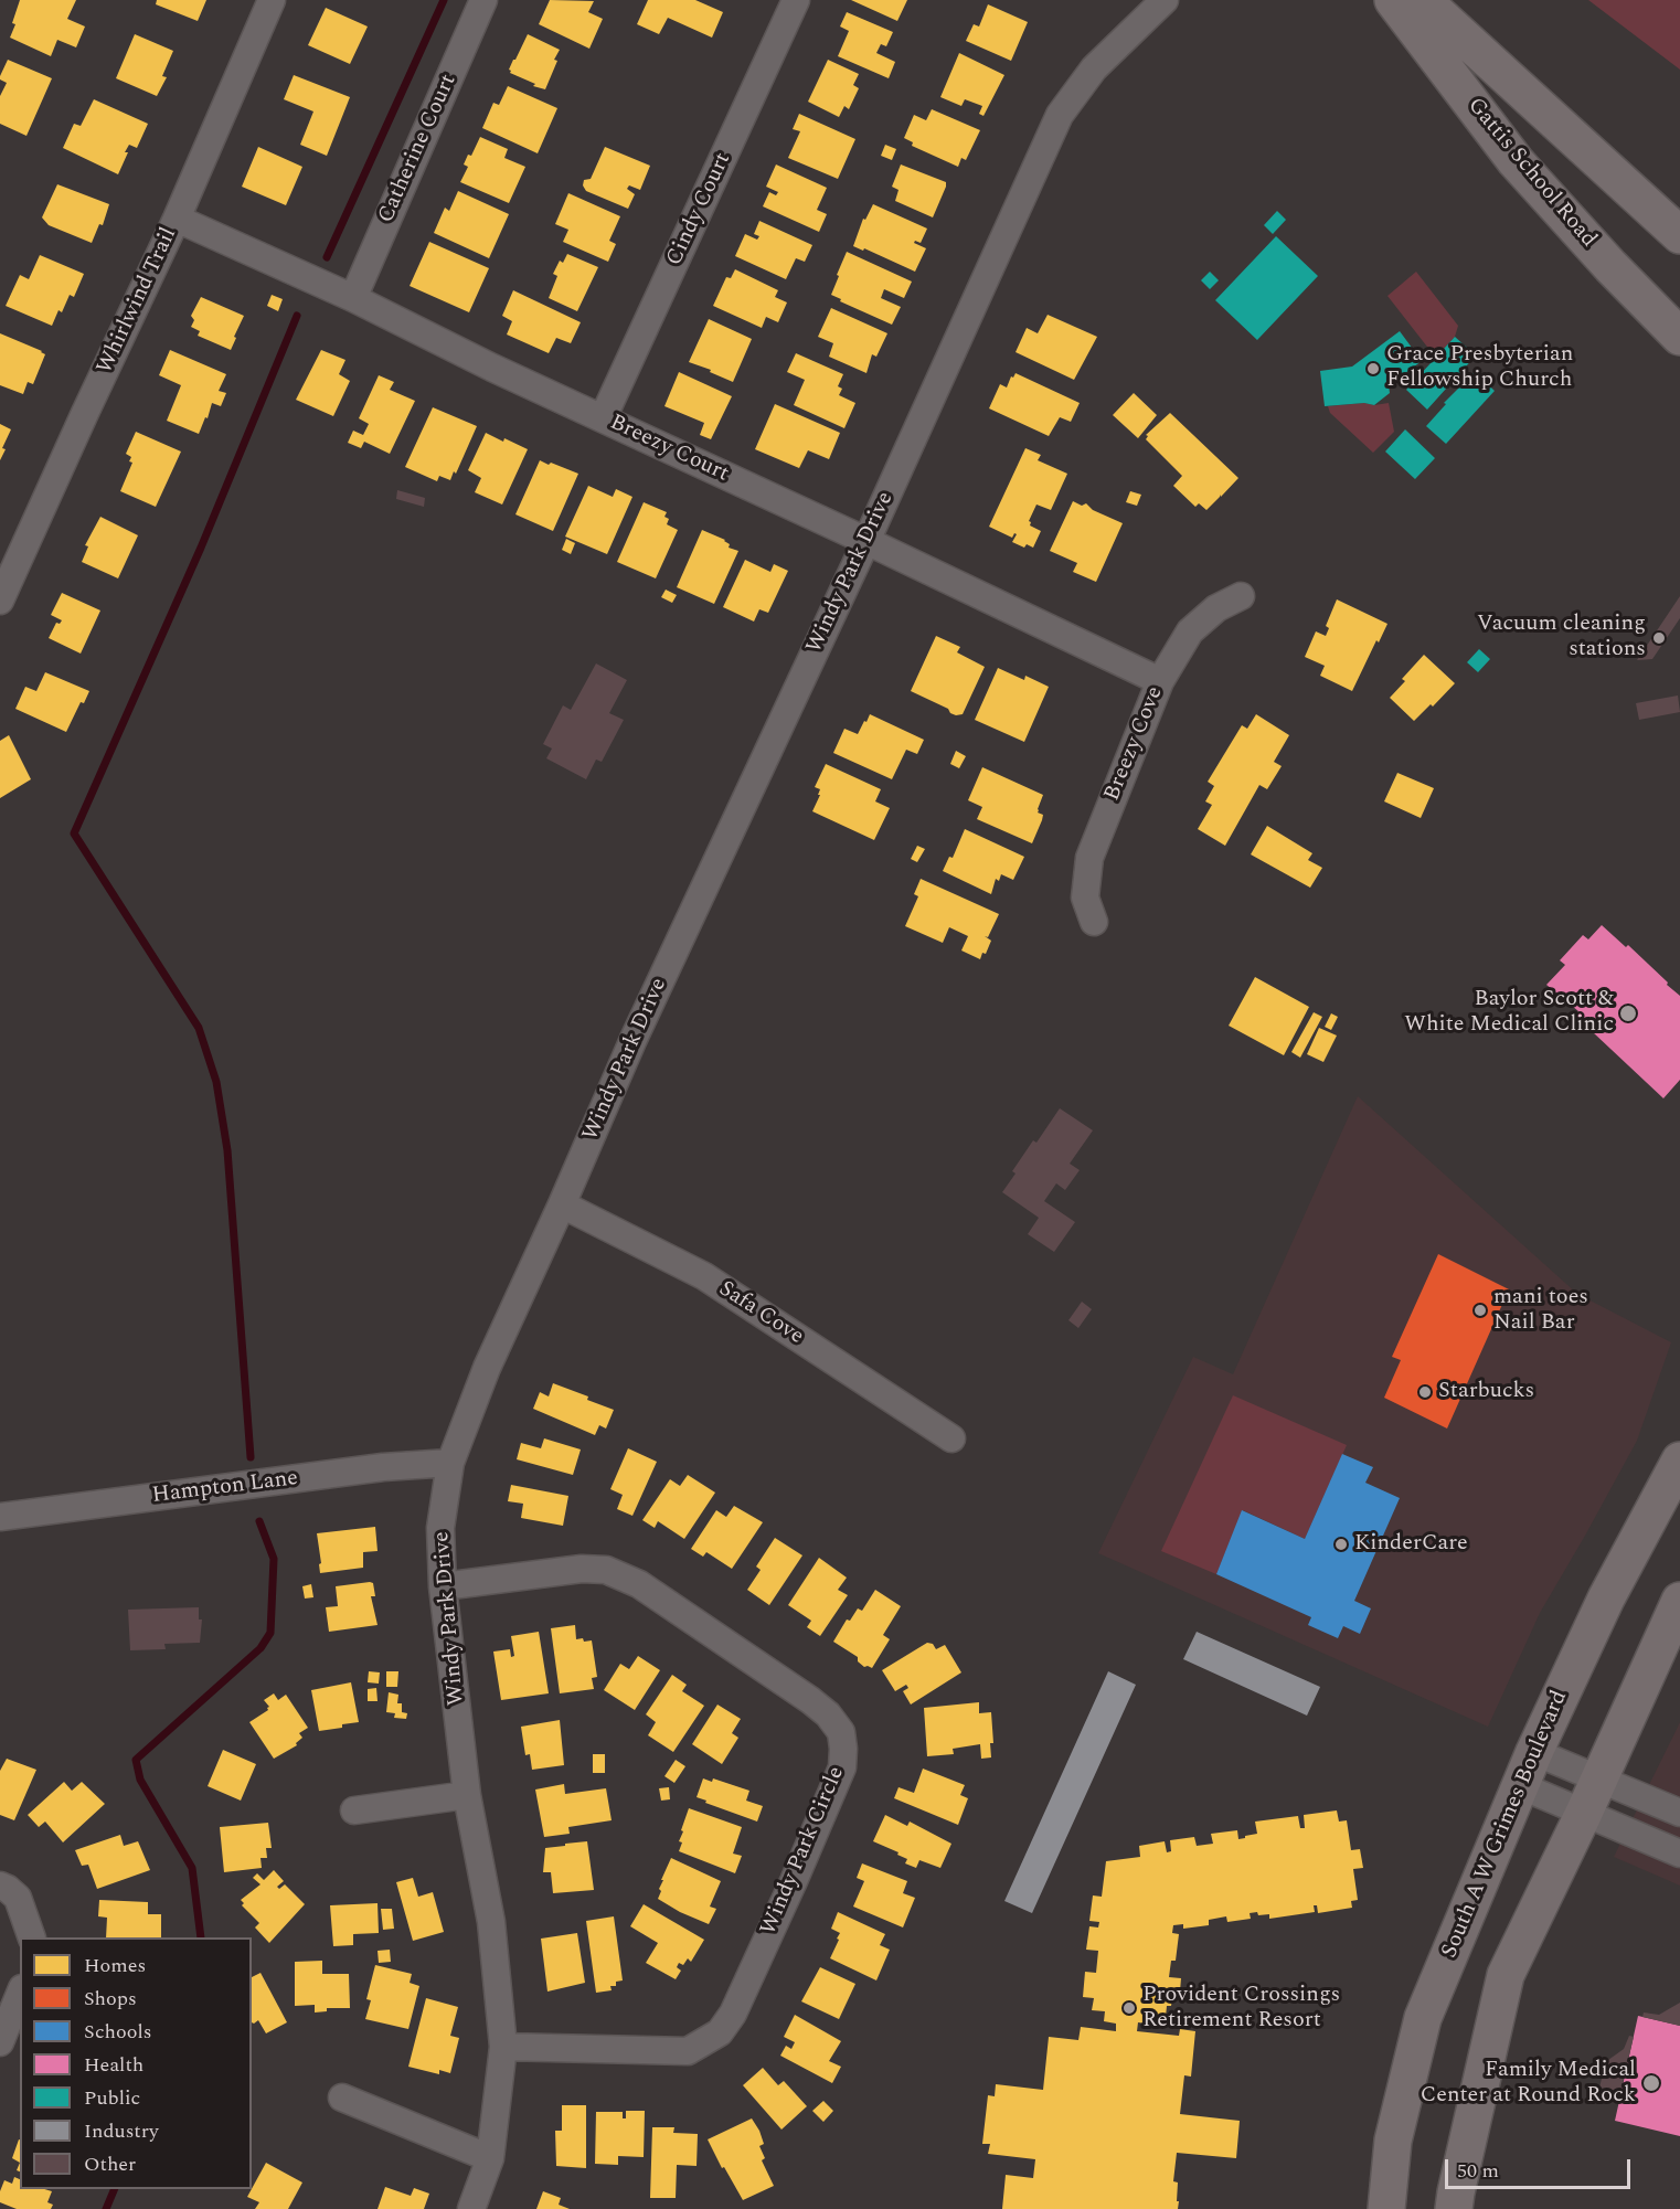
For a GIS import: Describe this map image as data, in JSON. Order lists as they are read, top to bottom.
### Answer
{
  "streets": {
    "main road": ["Gattis School Road", "South A W Grimes Boulevard"],
    "street": [
      "Catherine Court",
      "Cindy Court",
      "Whirlwind Trail",
      "Breezy Court",
      "Windy Park Drive",
      "Breezy Cove",
      "Safa Cove",
      "Hampton Lane",
      "Windy Park Circle"
    ]
  },
  "crossings": [
    ["Catherine Court", "Breezy Court"],
    ["Cindy Court", "Breezy Court"],
    ["Whirlwind Trail", "Breezy Court"],
    ["Breezy Court", "Windy Park Drive"],
    ["Breezy Court", "Breezy Cove"],
    ["Windy Park Drive", "Safa Cove"],
    ["Windy Park Drive", "Hampton Lane"],
    ["Windy Park Drive", "Windy Park Circle"]
  ],
  "places": [
    "Grace Presbyterian Fellowship Church",
    "Vacuum cleaning stations",
    "Baylor Scott & White Medical Clinic",
    "mani toes Nail Bar",
    "Starbucks",
    "KinderCare",
    "Provident Crossings Retirement Resort",
    "Family Medical Center at Round Rock"
  ],
  "legend": [
    "Homes",
    "Shops",
    "Schools",
    "Health",
    "Public",
    "Industry",
    "Other"
  ],
  "scale_bar": "50 m"
}
